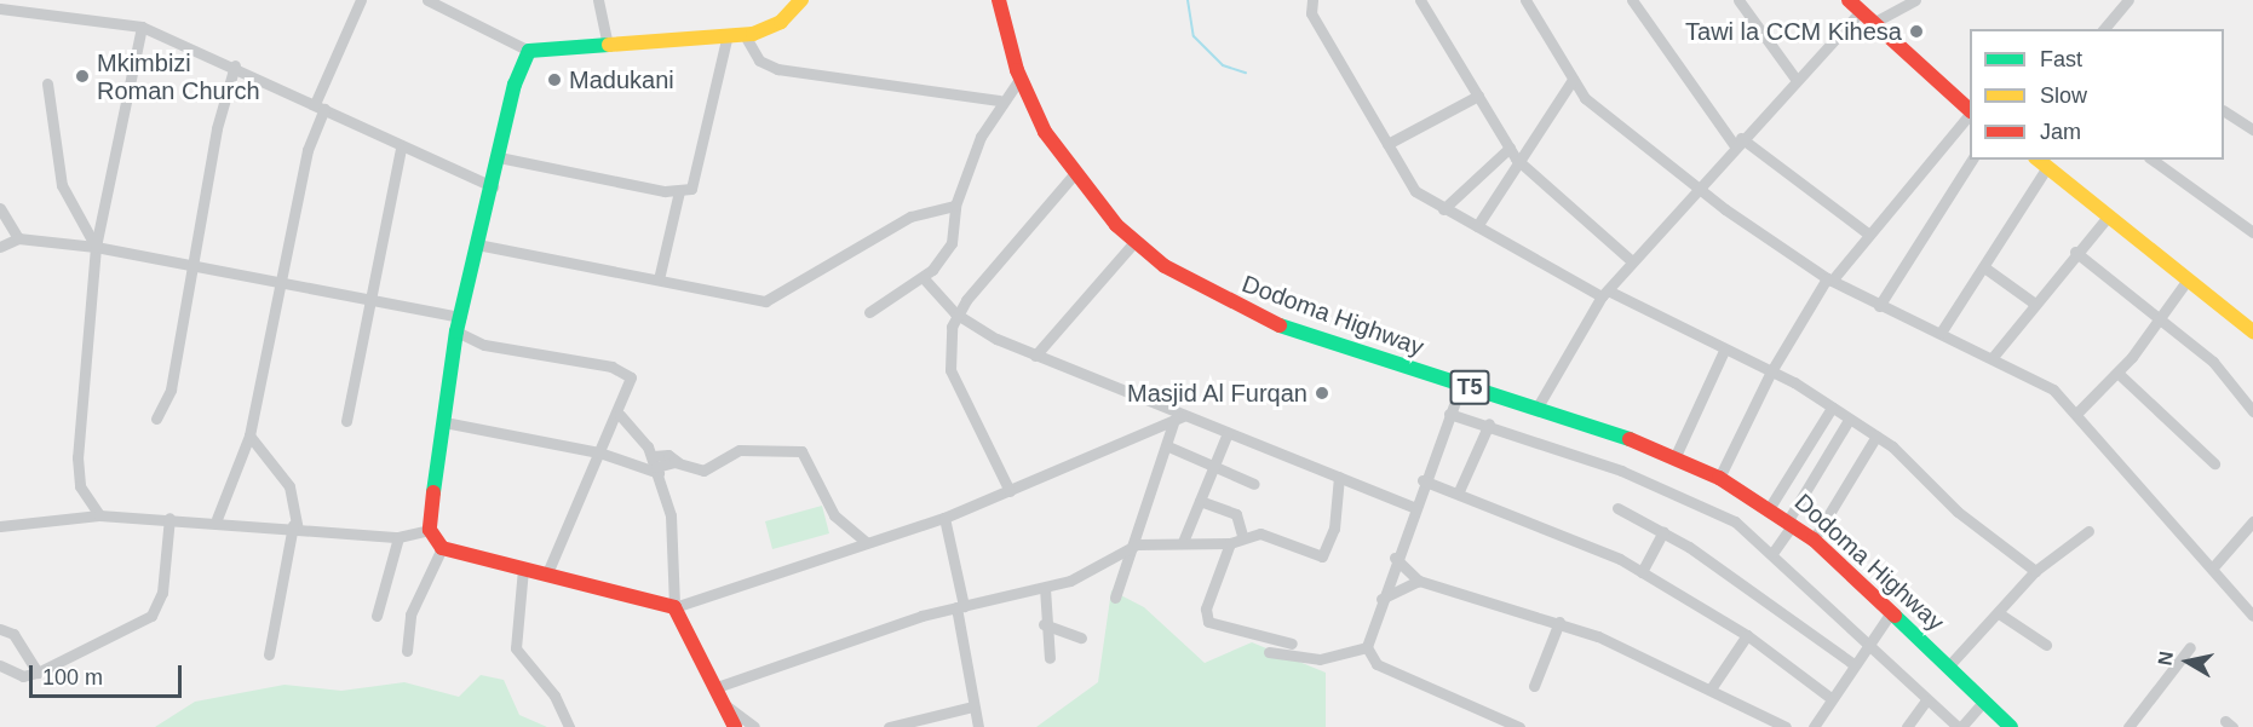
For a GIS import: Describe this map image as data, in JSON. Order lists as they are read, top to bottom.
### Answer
{
  "streets": {
    "main road": ["Dodoma Highway", "T5"]
  },
  "places": [
    "Tawi la CCM Kihesa",
    "Mkimbizi Roman Church",
    "Madukani",
    "Masjid Al Furqan"
  ],
  "legend": ["Fast", "Slow", "Jam"],
  "scale_bar": "100 m",
  "north": "left"
}
